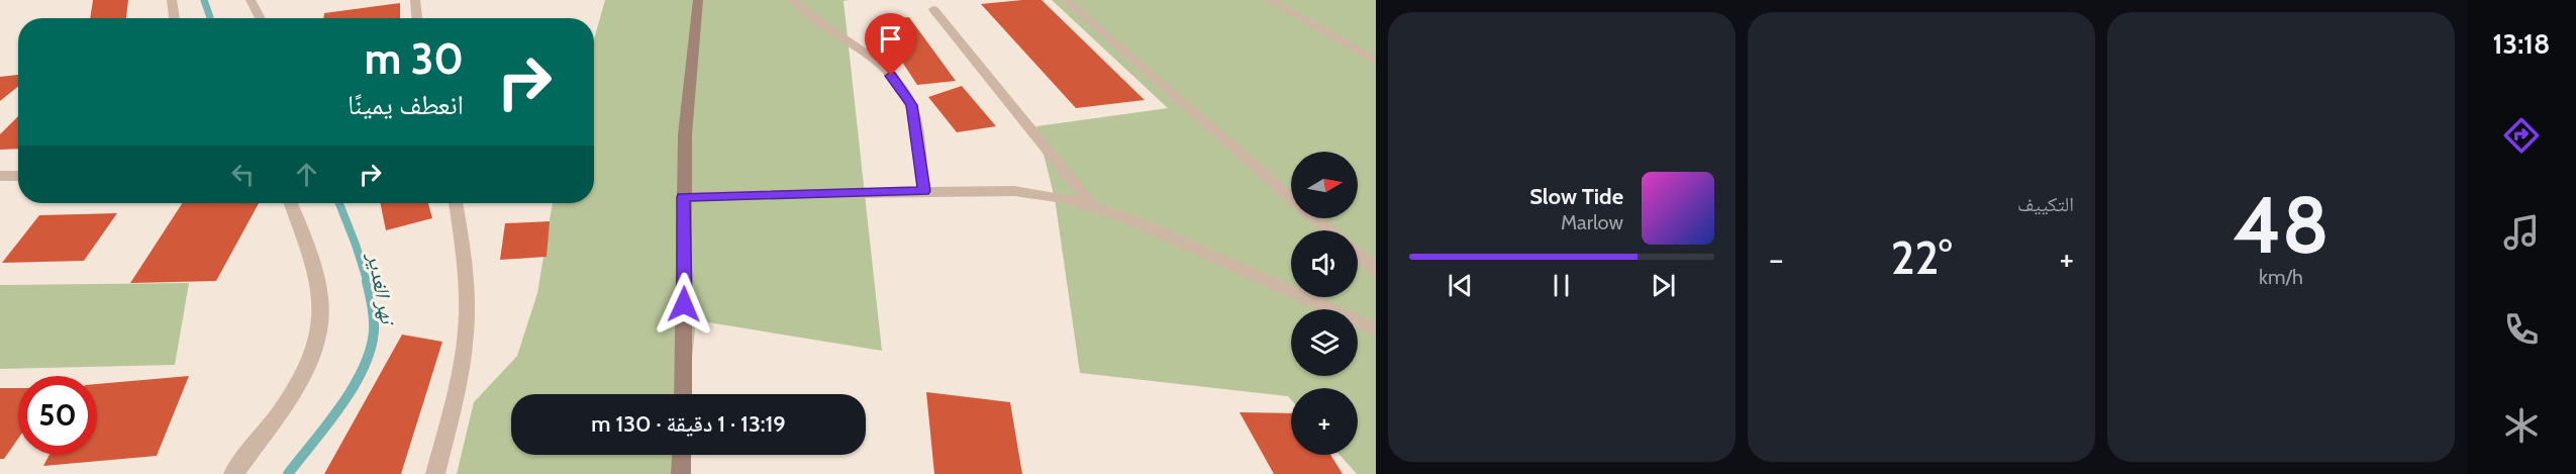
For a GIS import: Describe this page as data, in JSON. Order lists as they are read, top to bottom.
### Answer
{
  "water": ["نهر الغدير"],
  "north": "right",
  "page": {
    "tabs": "13:18",
    "tile": [
      ["48", "km/h"],
      "التكييف"
    ],
    "turn": ["30 m", "انعطف يمينًا"],
    "map_buttons": "+",
    "song": ["Slow Tide", "Marlow"],
    "heat": ["−", "22°", "+"],
    "limit": "50",
    "trip": "13:19 · 1 دقيقة · 130 m"
  }
}
